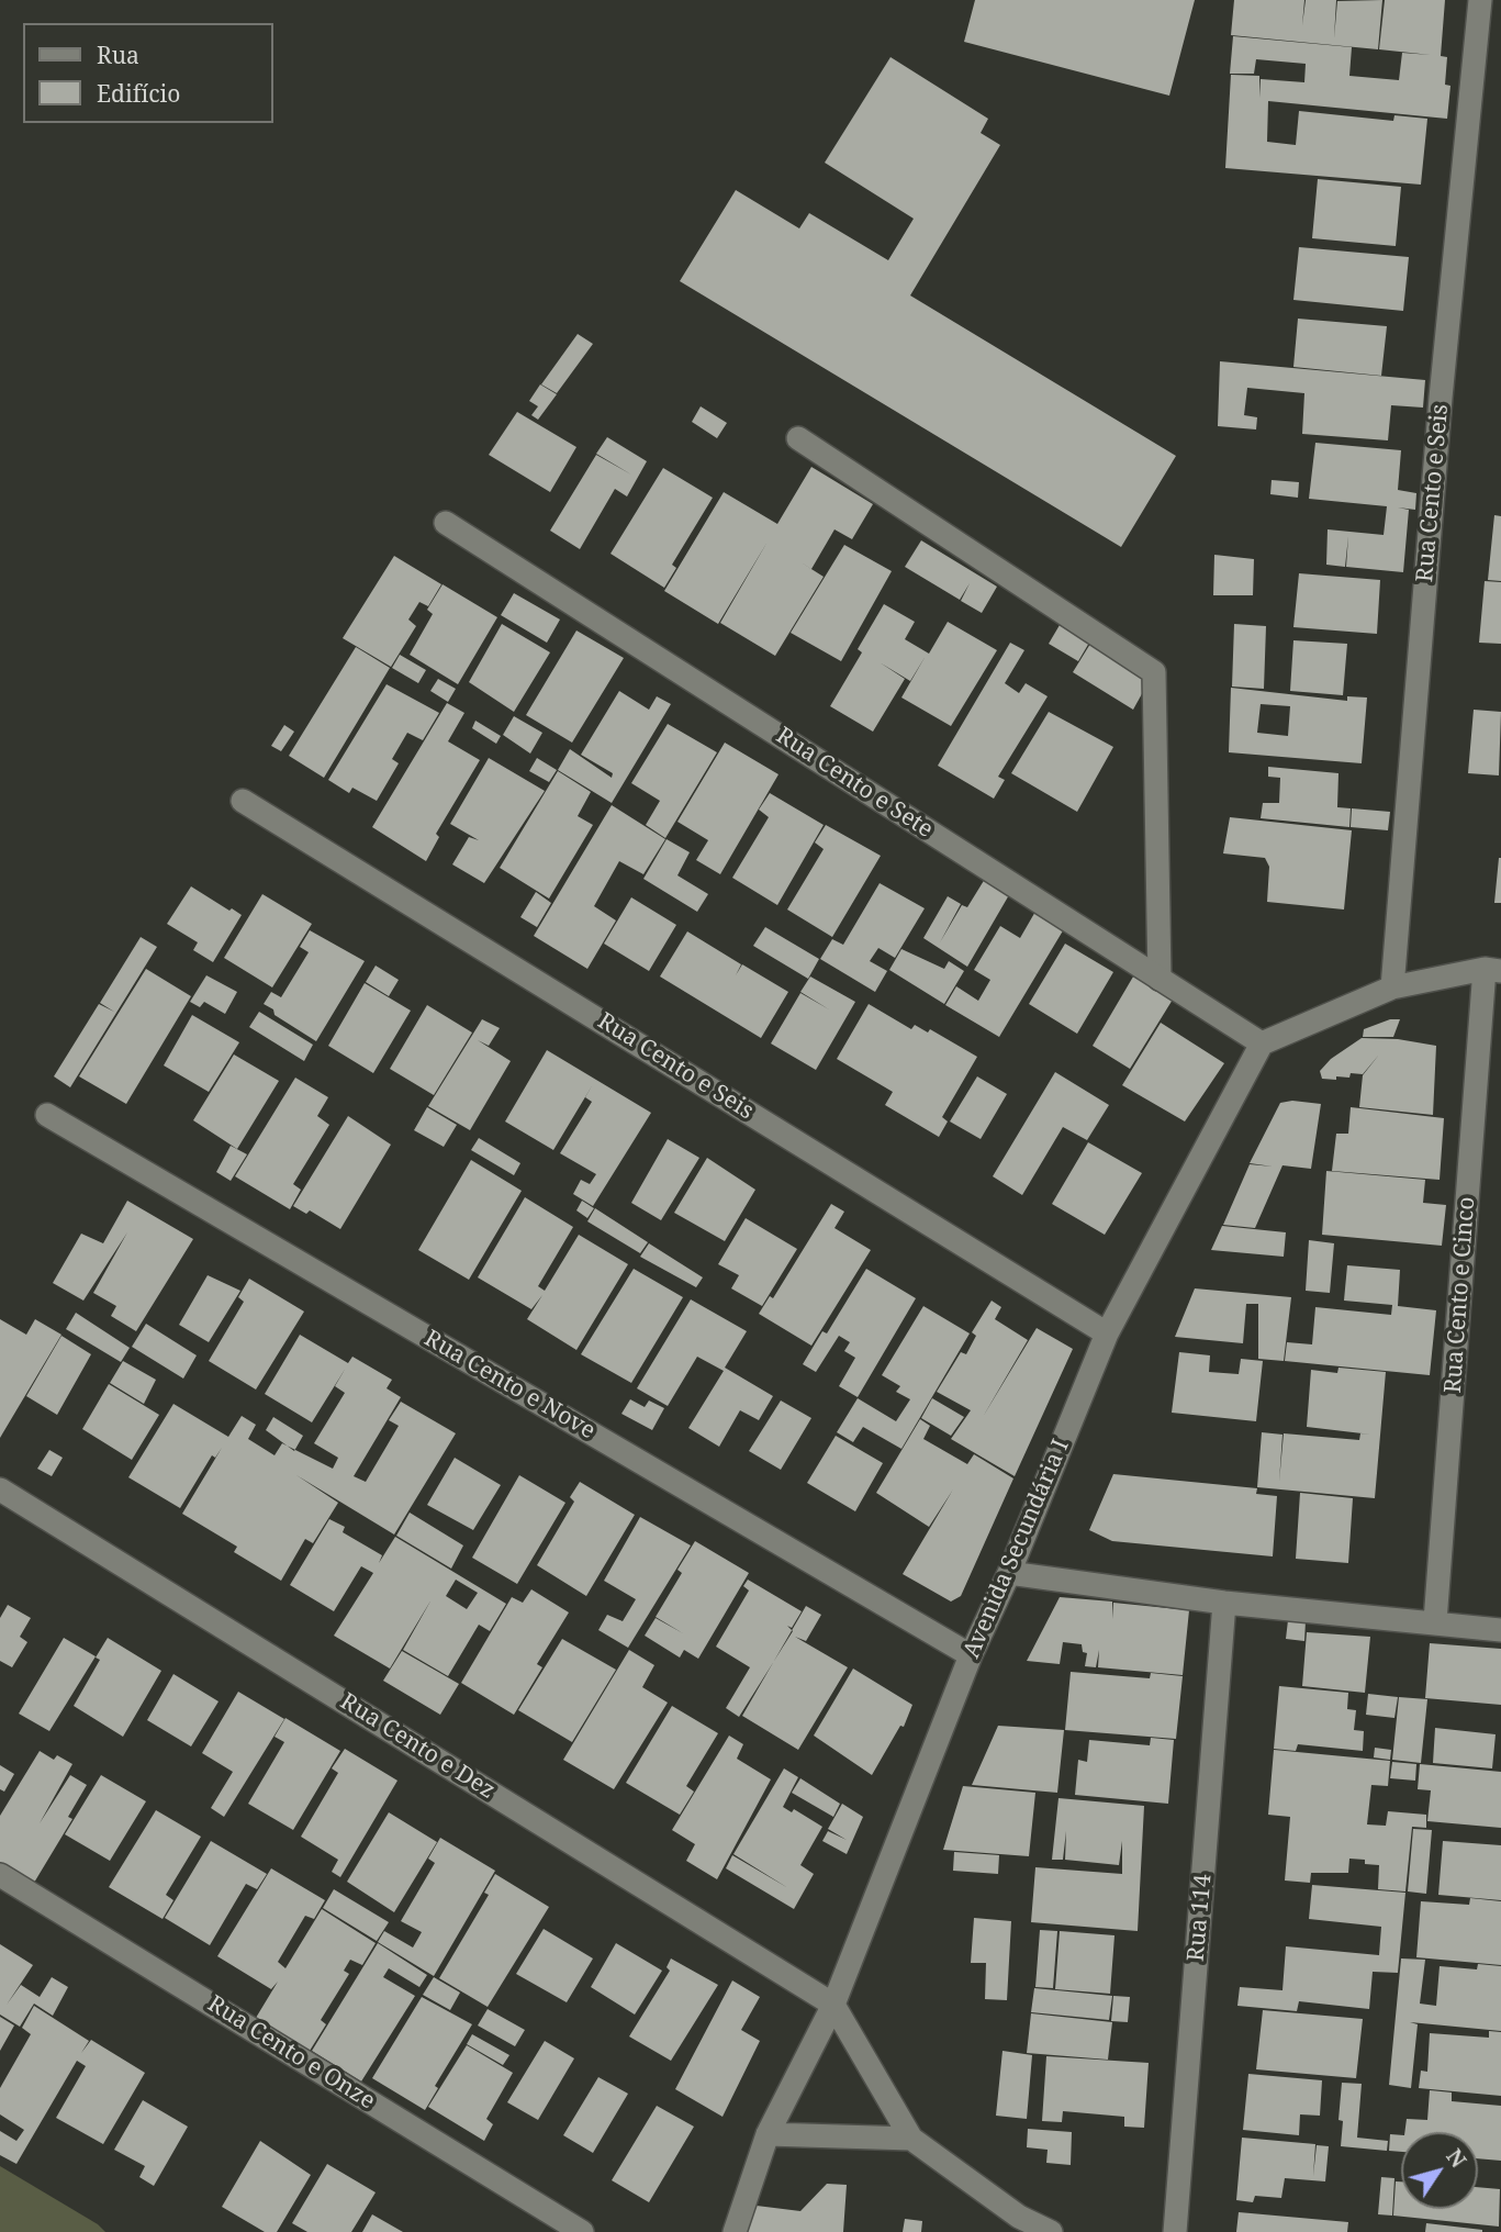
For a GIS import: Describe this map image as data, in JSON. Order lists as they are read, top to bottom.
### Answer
{
  "streets": {
    "street": [
      "Rua Cento e Seis",
      "Rua Cento e Sete",
      "Rua Cento e Cinco",
      "Rua Cento e Nove",
      "Avenida Secundária I",
      "Rua Cento e Dez",
      "Rua 114",
      "Rua Cento e Onze"
    ]
  },
  "crossings": [
    ["Rua Cento e Seis", "Avenida Secundária I"],
    ["Rua Cento e Sete", "Avenida Secundária I"],
    ["Rua Cento e Nove", "Avenida Secundária I"],
    ["Avenida Secundária I", "Rua Cento e Dez"]
  ],
  "legend": ["Rua", "Edifício"],
  "north": "top right"
}
